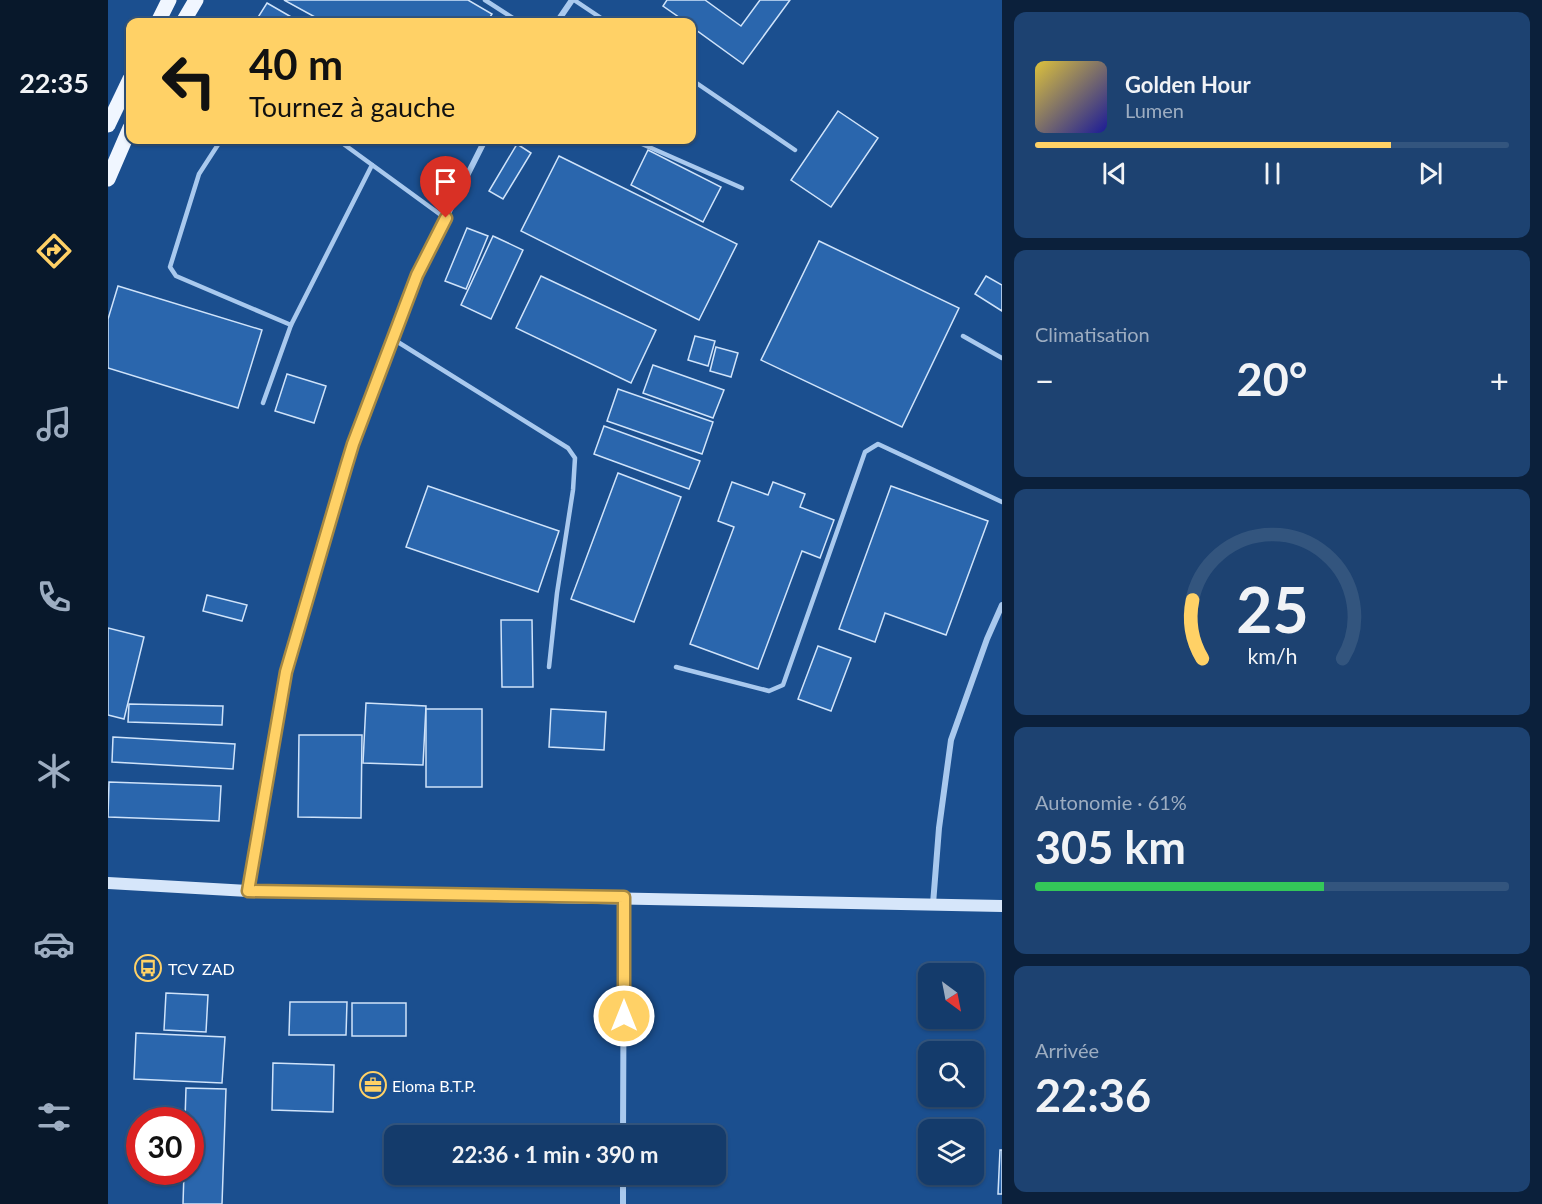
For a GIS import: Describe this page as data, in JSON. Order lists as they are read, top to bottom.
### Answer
{
  "places": {
    "bus stop": ["TCV ZAD"],
    "office": ["Eloma B.T.P."]
  },
  "north": "bottom right",
  "page": {
    "tabs": "22:35",
    "turn": ["40 m", "Tournez à gauche"],
    "song": ["Golden Hour", "Lumen"],
    "tile": [
      "Climatisation",
      ["Autonomie · 61%", "305 km"],
      ["Arrivée", "22:36"]
    ],
    "heat": ["−", "20°", "+"],
    "limit": "30",
    "trip": "22:36 · 1 min · 390 m",
    "gauge": ["25", "km/h"]
  }
}
